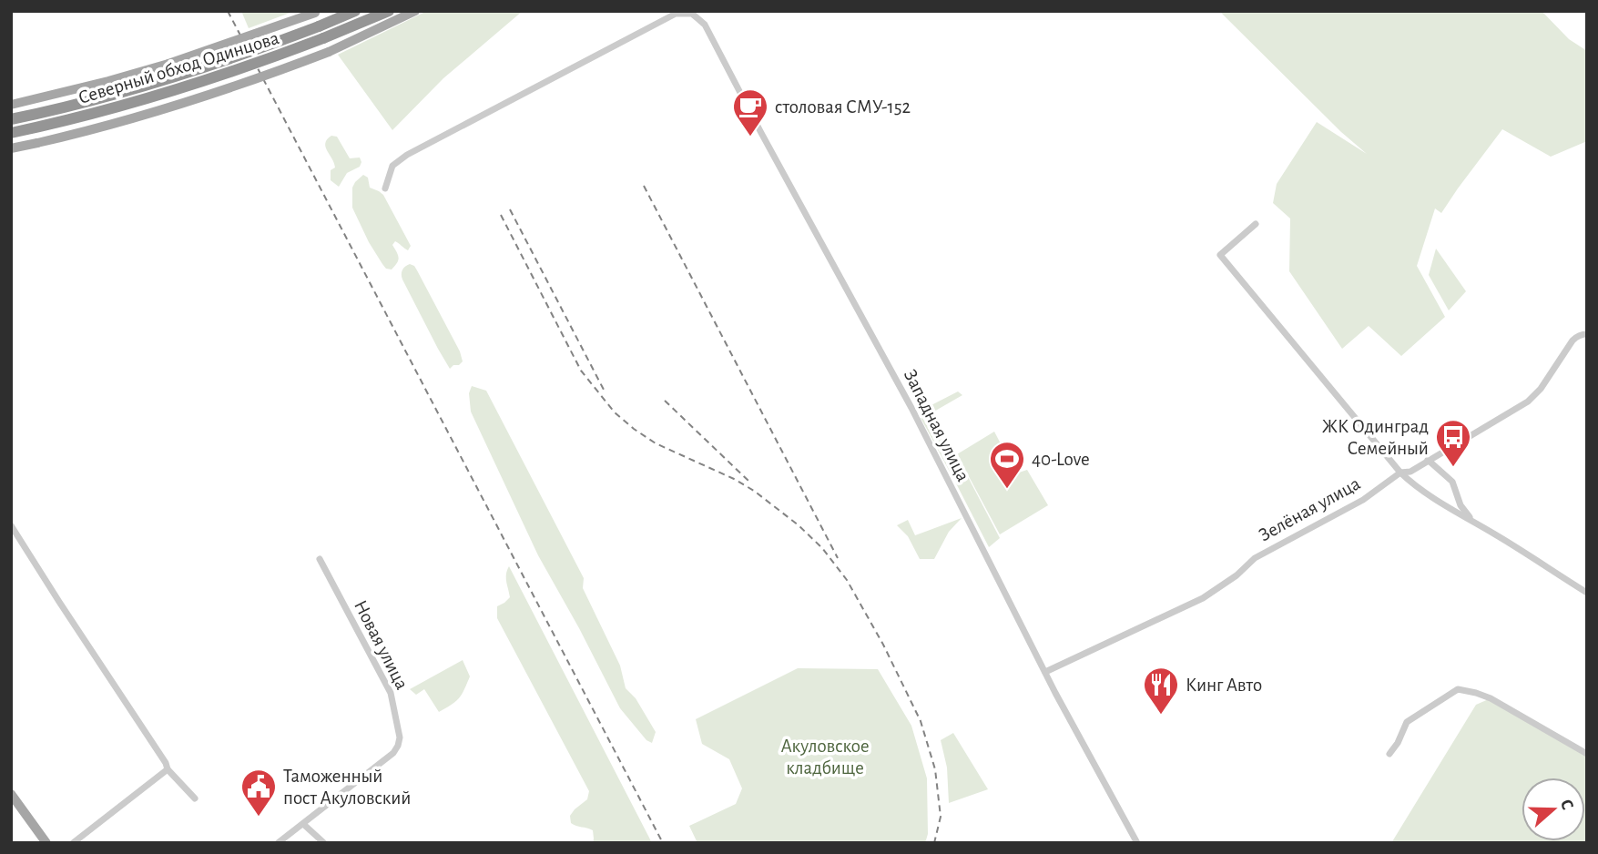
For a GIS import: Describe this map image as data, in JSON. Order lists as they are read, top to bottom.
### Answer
{
  "streets": {
    "highway": ["Северный обход Одинцова"],
    "street": ["Западная улица", "Зелёная улица", "Новая улица"]
  },
  "crossings": [
    ["Западная улица", "Зелёная улица"]
  ],
  "parks": ["Акуловское кладбище"],
  "places": {
    "cafe": ["столовая СМУ-152"],
    "bus stop": ["ЖК Одинград Семейный"],
    "sports": ["40-Love"],
    "restaurant": ["Кинг Авто"],
    "public building": ["Таможенный пост Акуловский"]
  },
  "north": "right"
}
